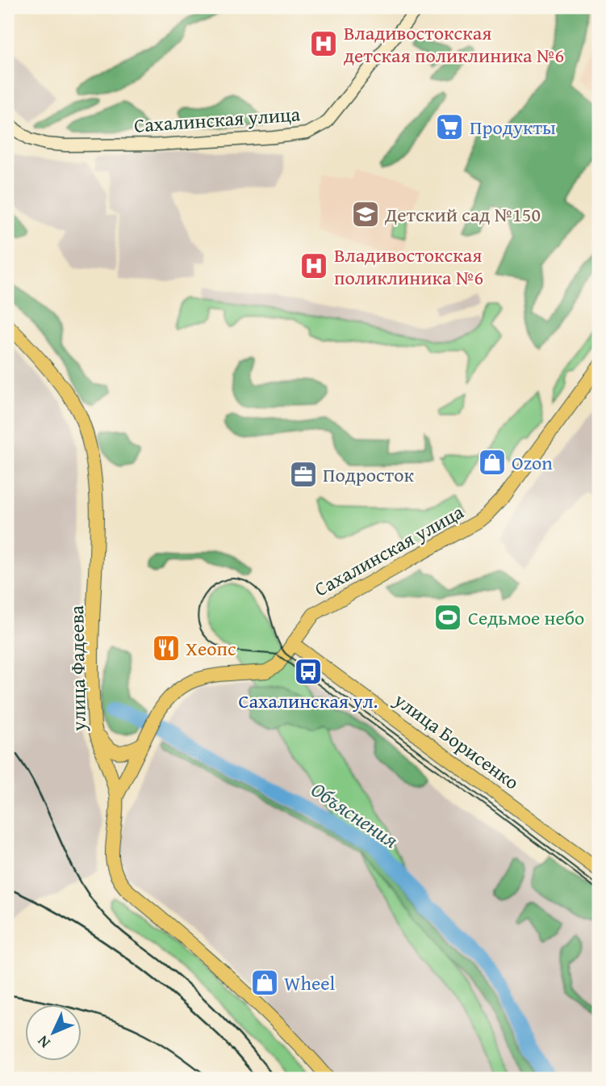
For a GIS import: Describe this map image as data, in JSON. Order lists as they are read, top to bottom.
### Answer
{
  "streets": {
    "main road": ["Сахалинская улица", "улица Фадеева", "улица Борисенко"]
  },
  "crossings": [
    ["Сахалинская улица", "улица Фадеева"],
    ["Сахалинская улица", "улица Борисенко"]
  ],
  "water": ["Объяснения"],
  "places": {
    "hospital": ["Владивостокская детская поликлиника №6", "Владивостокская поликлиника №6"],
    "supermarket": ["Продукты"],
    "school or university": ["Детский сад №150"],
    "shop": ["Ozon", "Wheel"],
    "office": ["Подросток"],
    "sports": ["Седьмое небо"],
    "restaurant": ["Хеопс"],
    "bus stop": ["Сахалинская ул."]
  },
  "north": "bottom left"
}
